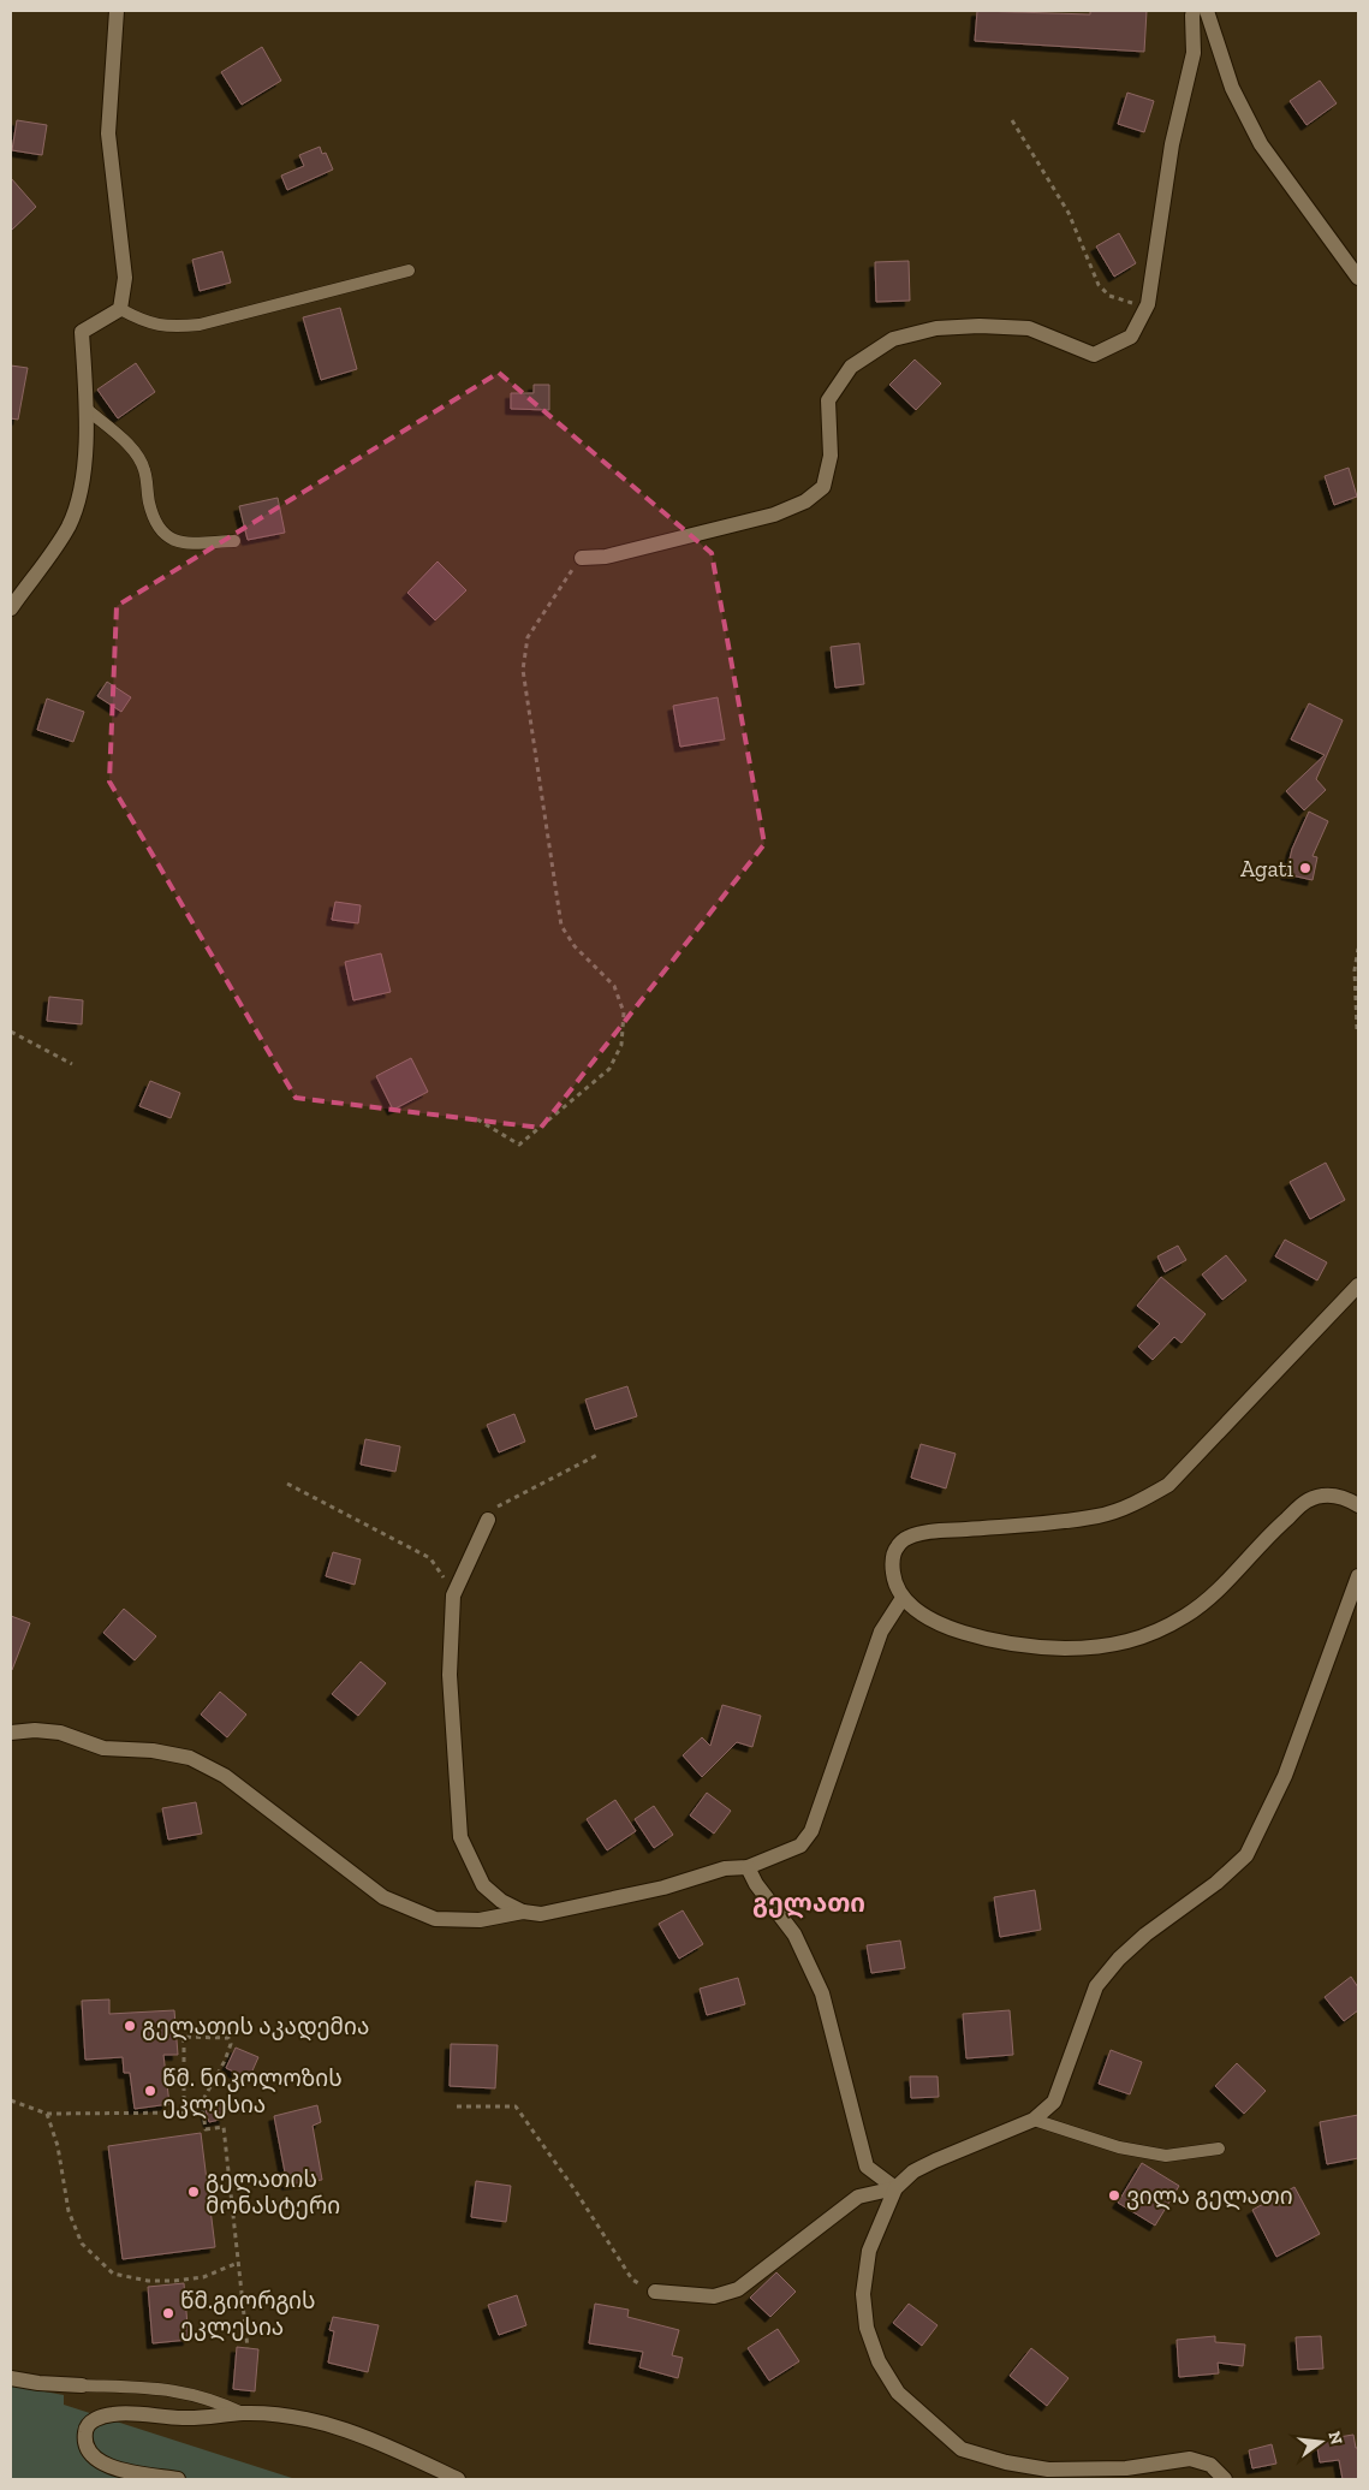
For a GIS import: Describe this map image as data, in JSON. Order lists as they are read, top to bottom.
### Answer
{
  "districts": ["გელათი"],
  "places": [
    "Agati",
    "გელათის აკადემია",
    "წმ. ნიკოლოზის ეკლესია",
    "გელათის მონასტერი",
    "ვილა გელათი",
    "წმ.გიორგის ეკლესია"
  ],
  "north": "right"
}
